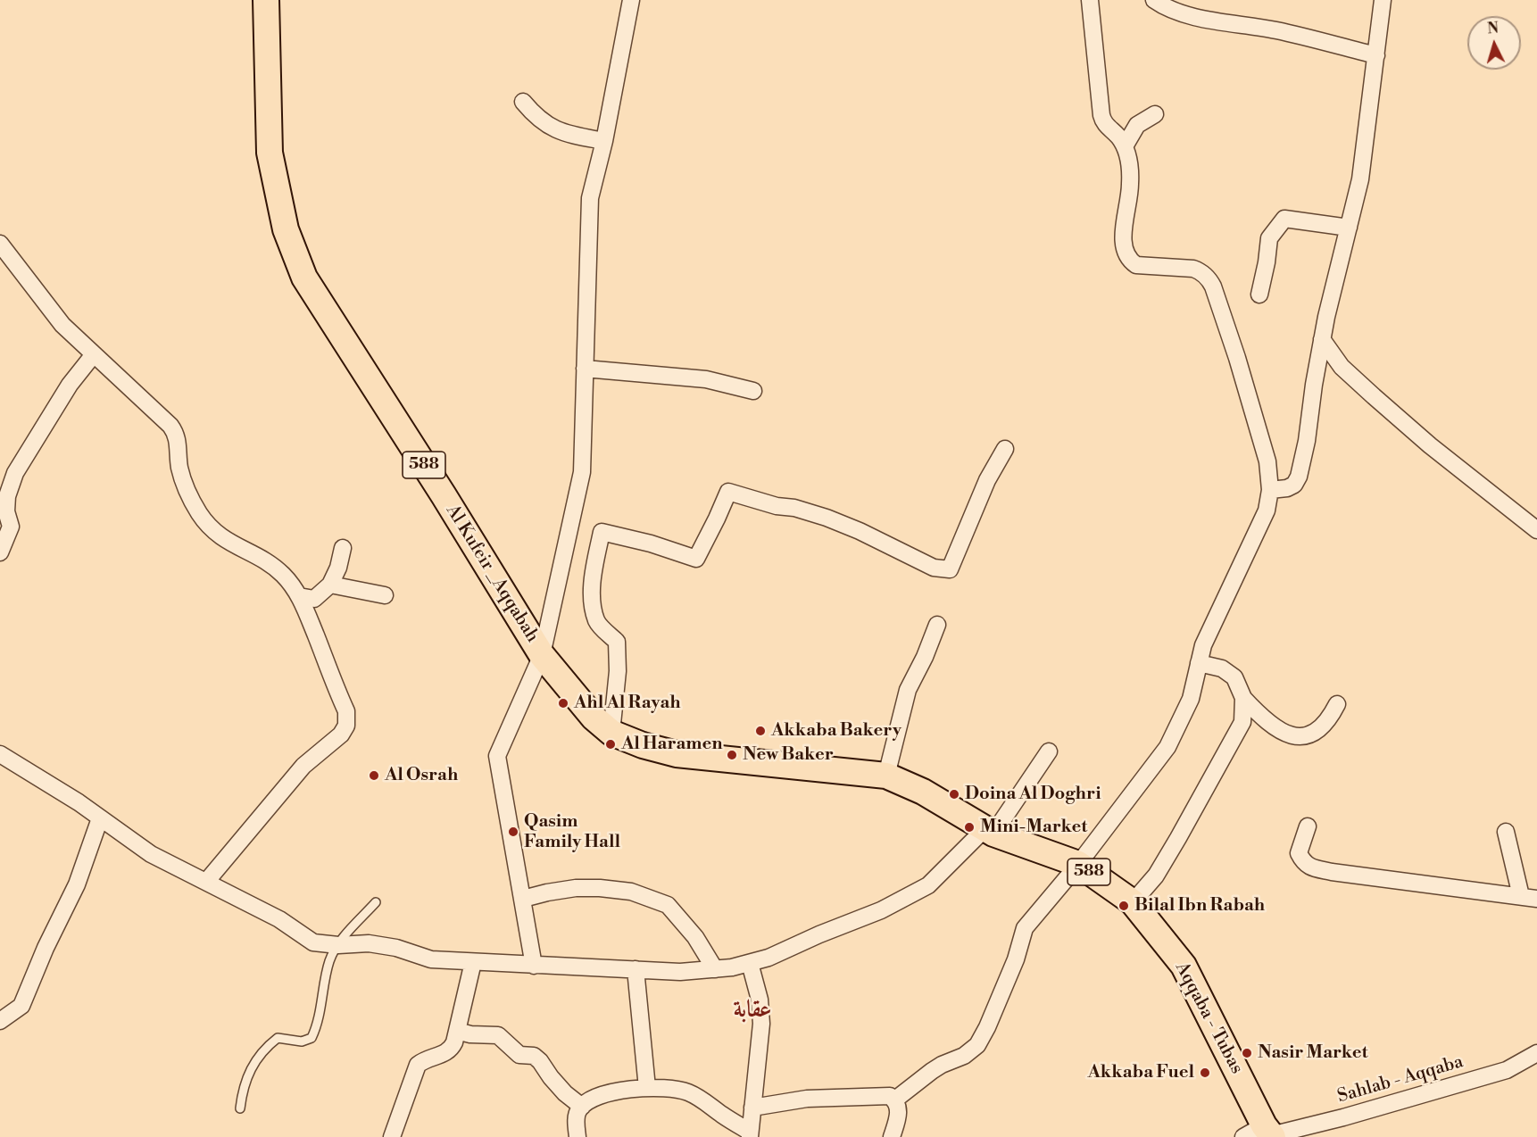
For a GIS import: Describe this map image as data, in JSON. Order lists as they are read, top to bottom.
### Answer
{
  "streets": {
    "main road": ["588", "Al Kufeir _Aqqabah", "Aqqaba - Tubas"],
    "street": ["Sahlab - Aqqaba"]
  },
  "crossings": [
    ["Al Kufeir _Aqqabah", "Aqqaba - Tubas"],
    ["Aqqaba - Tubas", "Sahlab - Aqqaba"]
  ],
  "districts": ["عقابة"],
  "places": [
    "Ahl Al Rayah",
    "Akkaba Bakery",
    "Al Haramen",
    "New Baker",
    "Al Osrah",
    "Doina Al Doghri",
    "Mini-Market",
    "Qasim Family Hall",
    "Bilal Ibn Rabah",
    "Nasir Market",
    "Akkaba Fuel"
  ],
  "north": "top"
}
